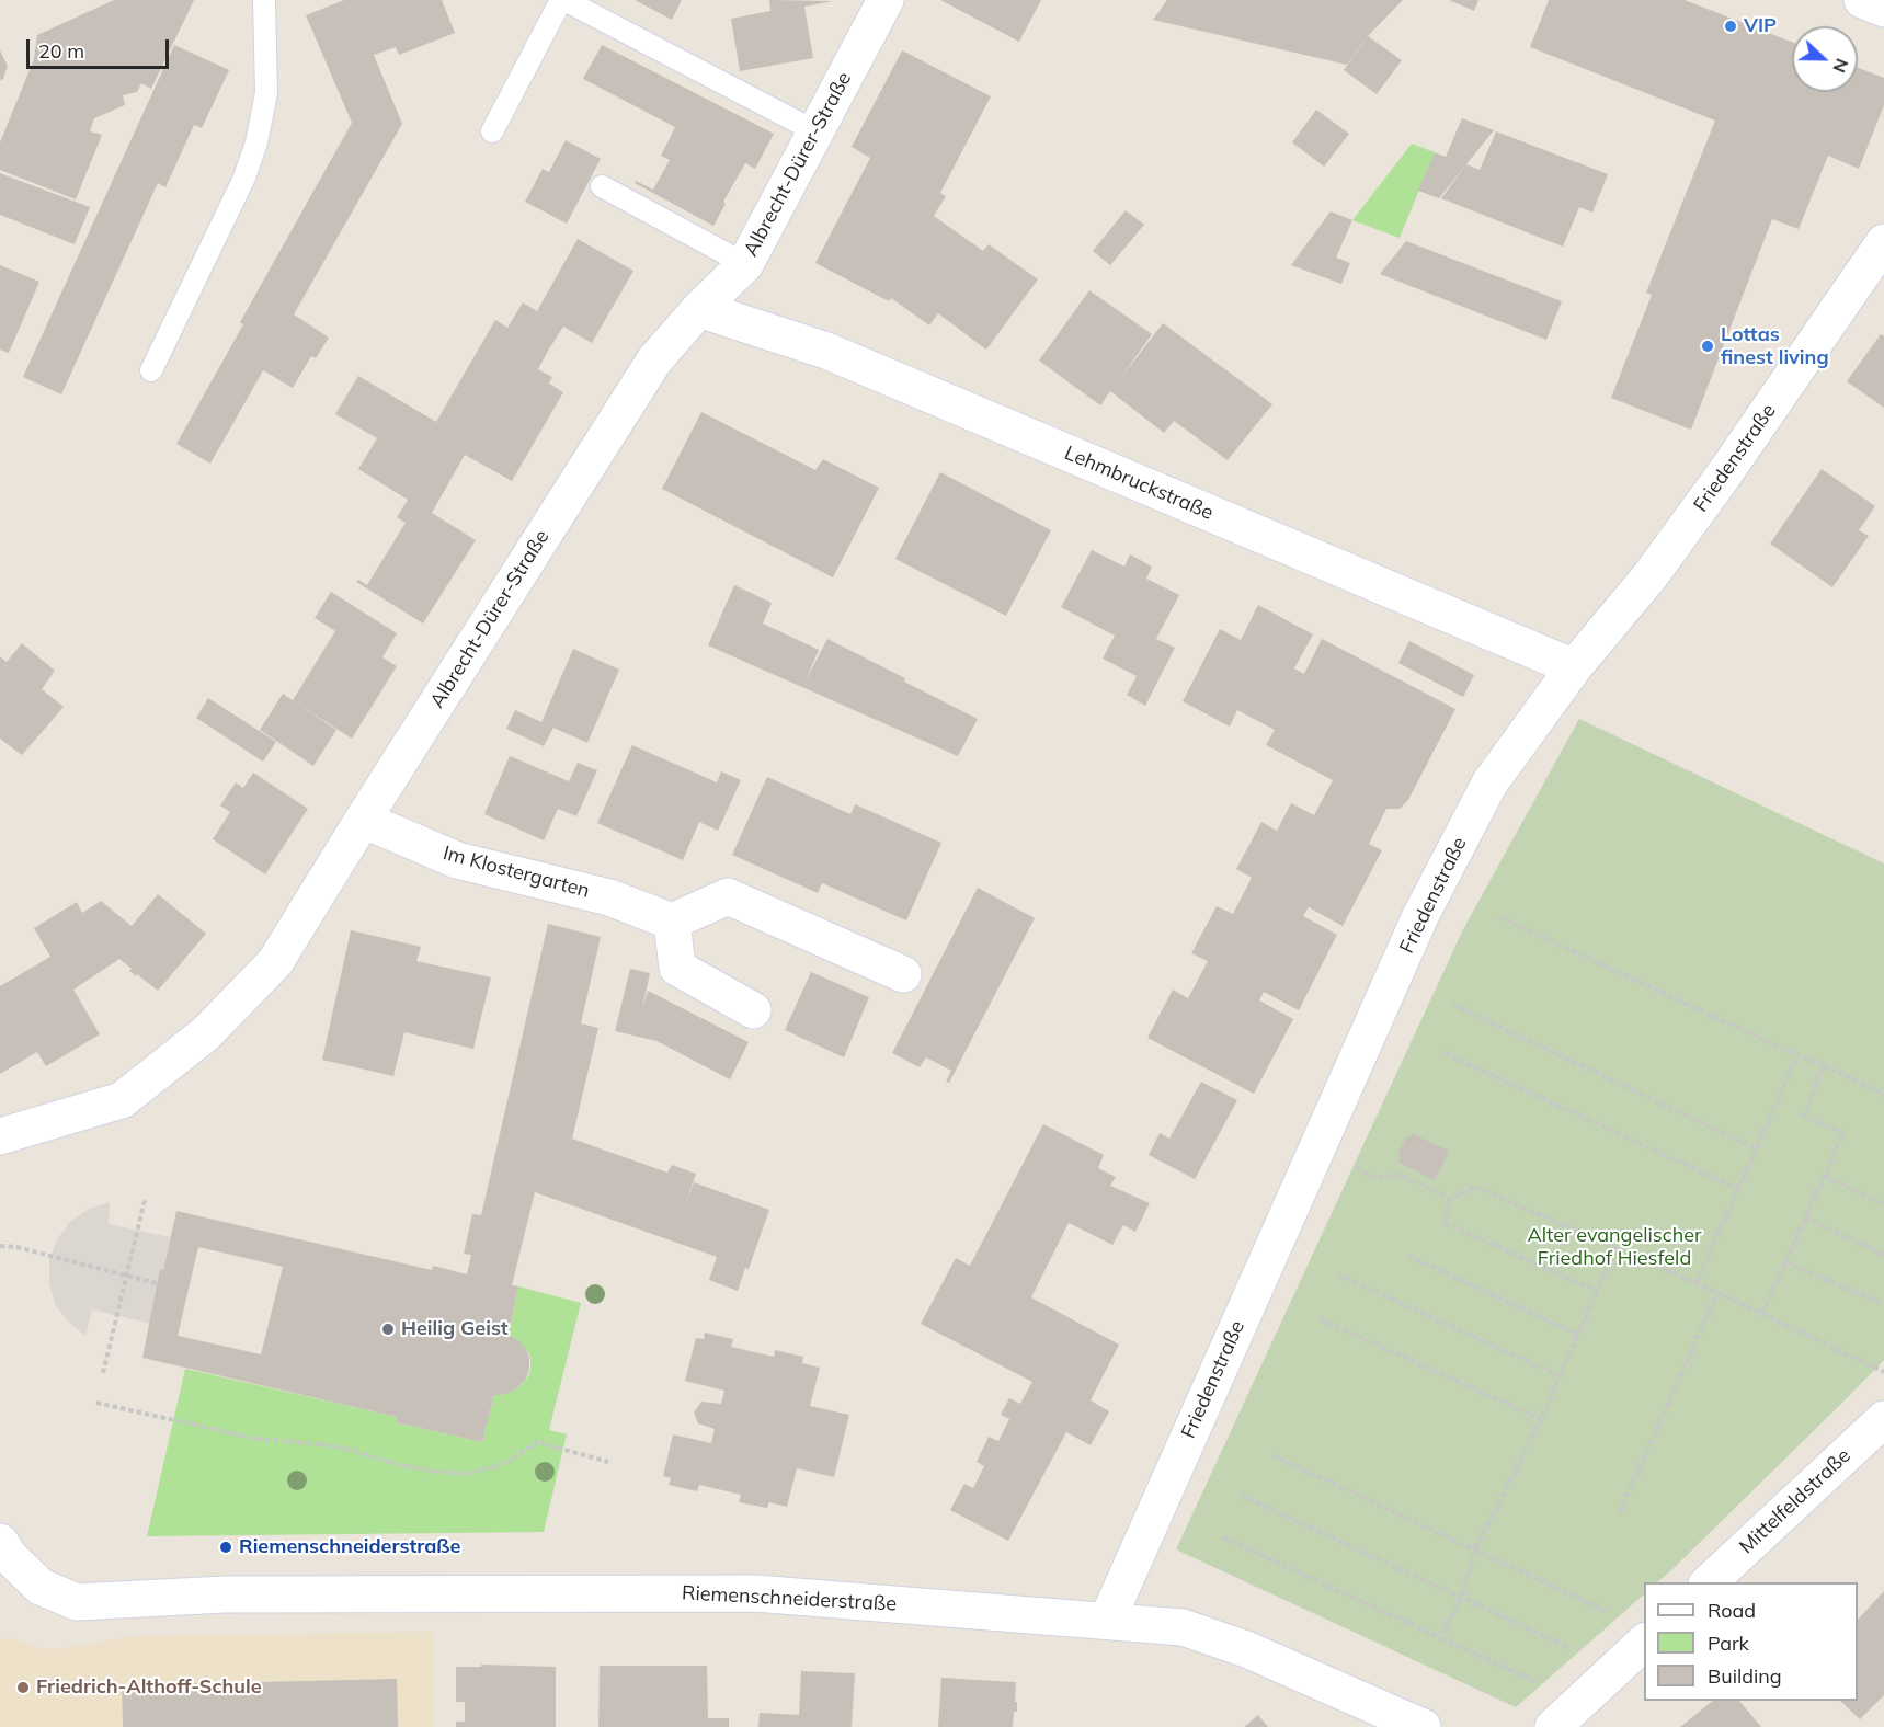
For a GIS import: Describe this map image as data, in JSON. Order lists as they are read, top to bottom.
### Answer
{
  "streets": {
    "street": [
      "Albrecht-Dürer-Straße",
      "Friedenstraße",
      "Lehmbruckstraße",
      "Im Klostergarten",
      "Mittelfeldstraße",
      "Riemenschneiderstraße"
    ]
  },
  "crossings": [
    ["Albrecht-Dürer-Straße", "Lehmbruckstraße"],
    ["Albrecht-Dürer-Straße", "Im Klostergarten"],
    ["Friedenstraße", "Lehmbruckstraße"],
    ["Friedenstraße", "Riemenschneiderstraße"]
  ],
  "parks": ["Alter evangelischer Friedhof Hiesfeld"],
  "places": [
    "VIP",
    "Lottas finest living",
    "Heilig Geist",
    "Riemenschneiderstraße",
    "Friedrich-Althoff-Schule"
  ],
  "legend": ["Road", "Park", "Building"],
  "scale_bar": "20 m",
  "north": "right"
}
